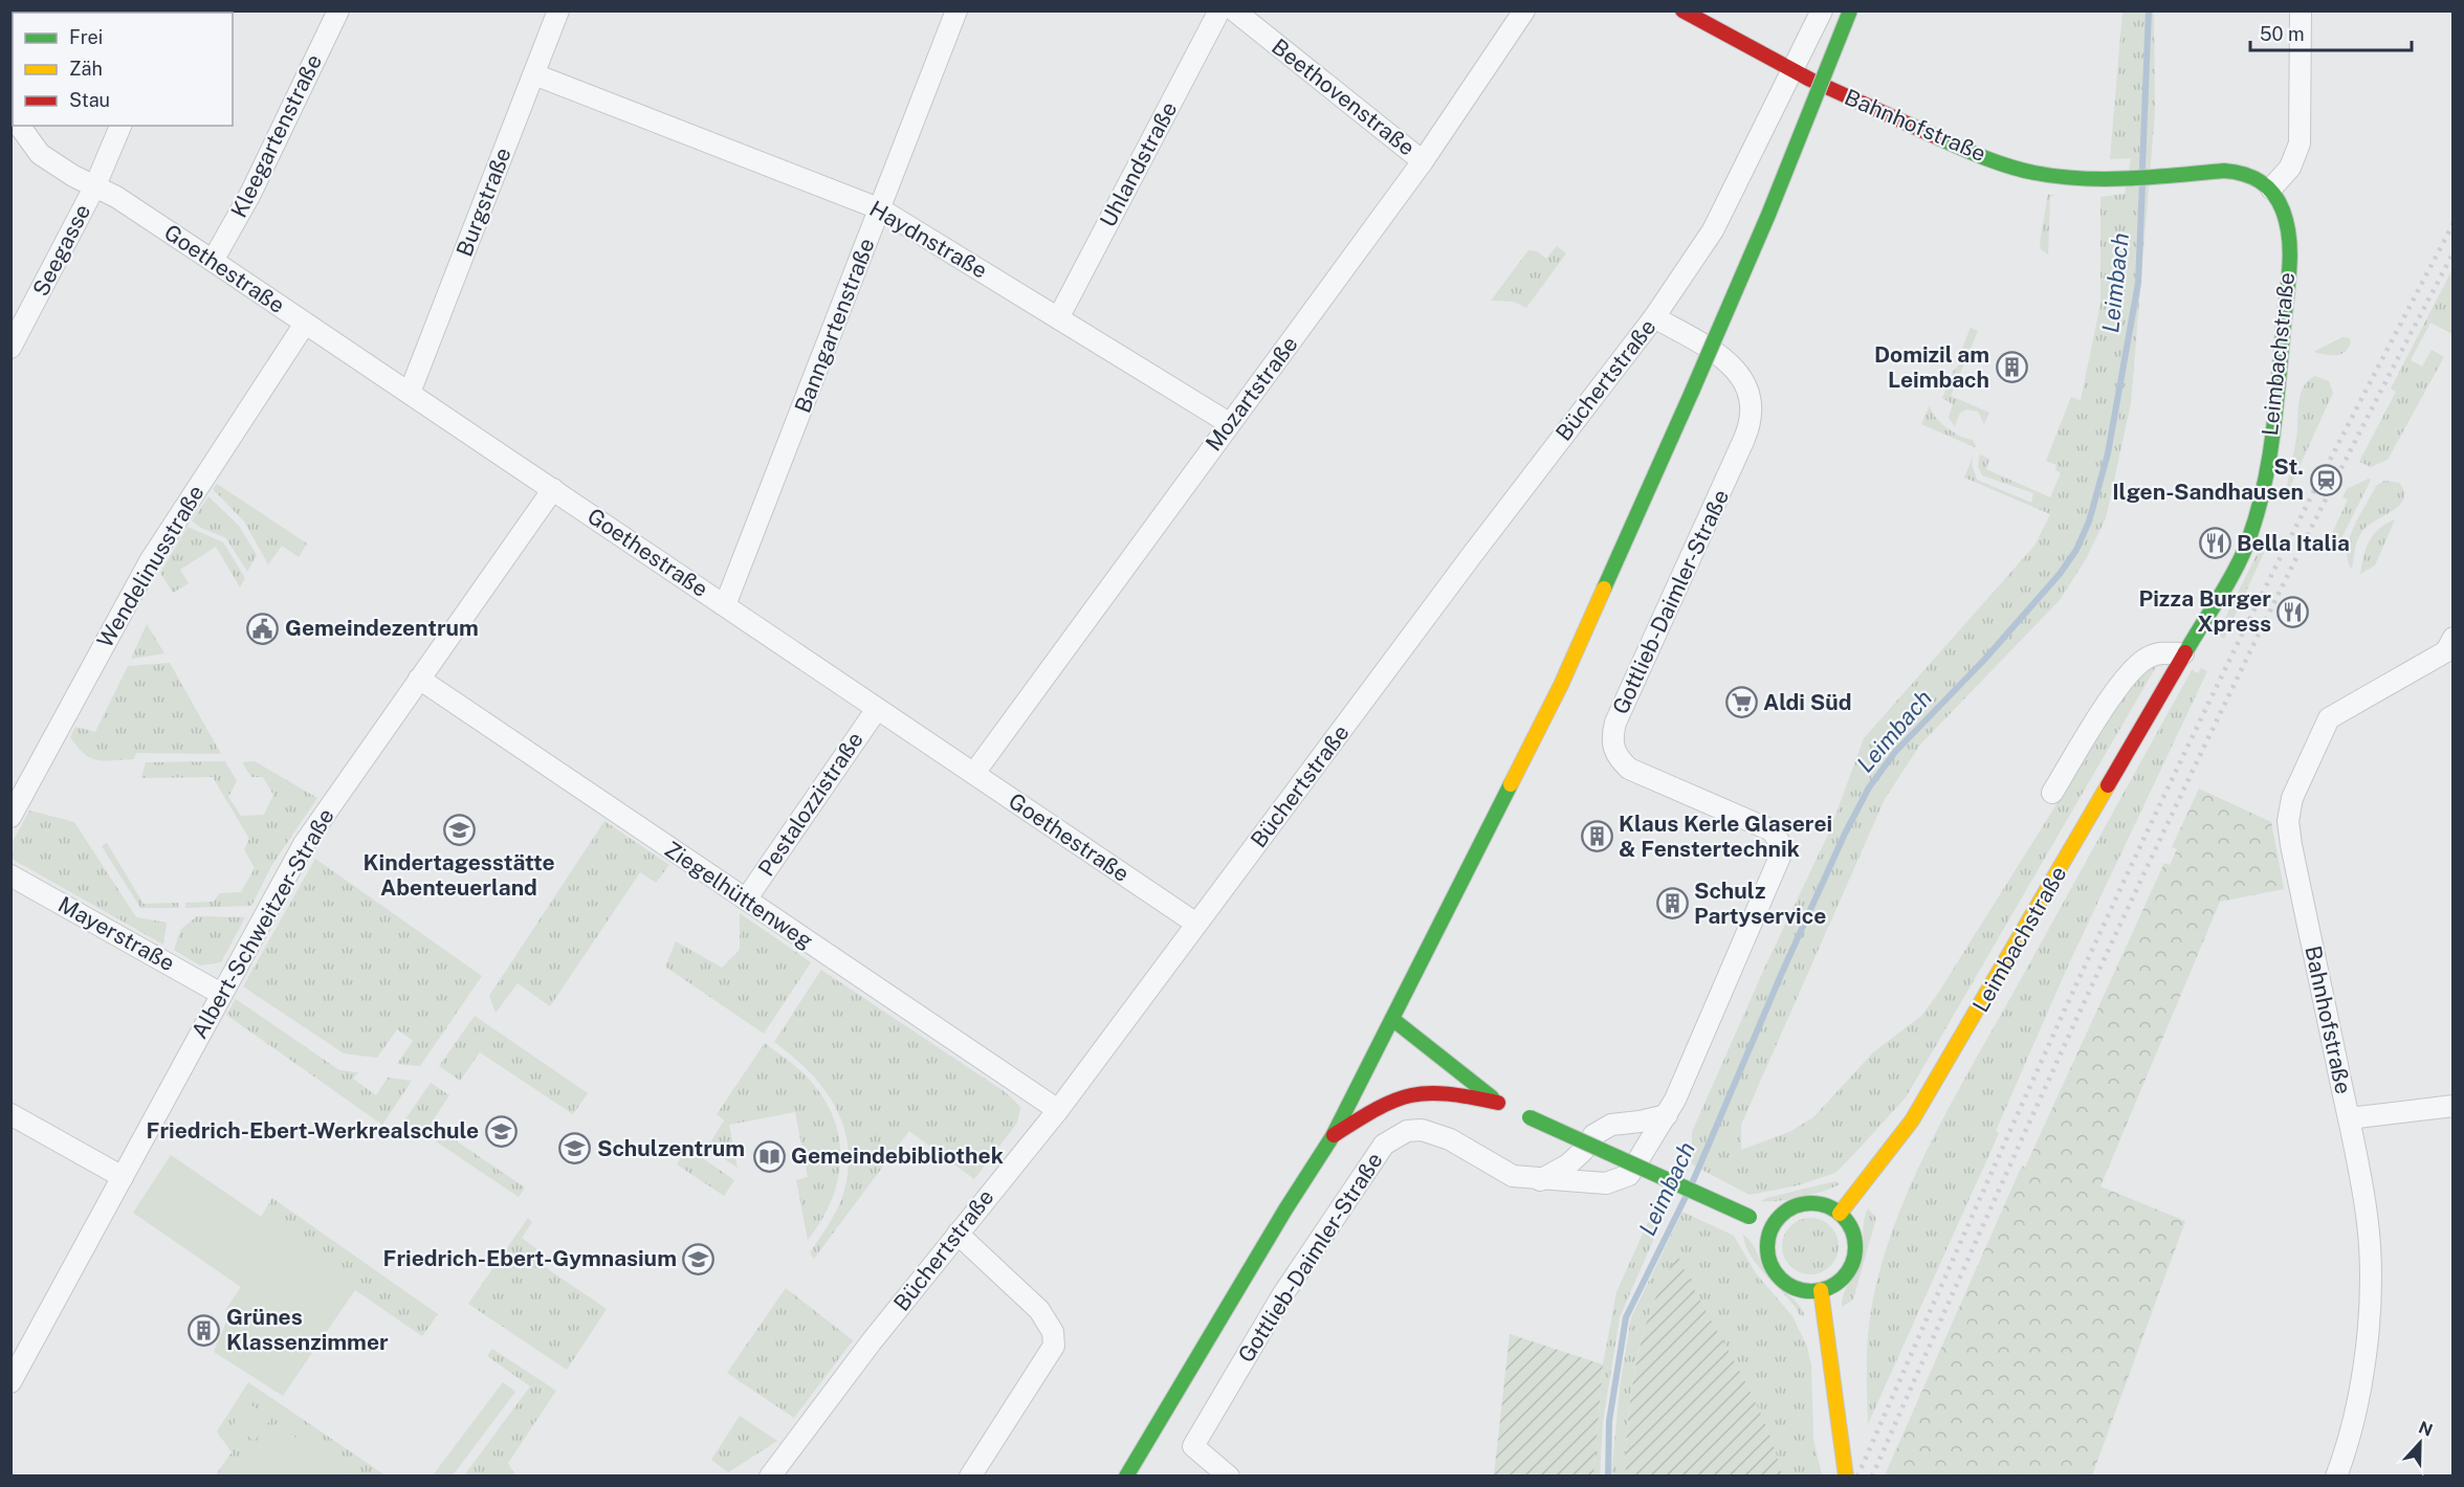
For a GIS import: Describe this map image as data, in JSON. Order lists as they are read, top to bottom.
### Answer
{
  "streets": {
    "street": [
      "Beethovenstraße",
      "Bahnhofstraße",
      "Kleegartenstraße",
      "Uhlandstraße",
      "Burgstraße",
      "Haydnstraße",
      "Seegasse",
      "Goethestraße",
      "Banngartenstraße",
      "Leimbachstraße",
      "Büchertstraße",
      "Mozartstraße",
      "Wendelinusstraße",
      "Gottlieb-Daimler-Straße",
      "Pestalozzistraße",
      "Ziegelhüttenweg",
      "Albert-Schweitzer-Straße",
      "Mayerstraße"
    ]
  },
  "crossings": [
    ["Beethovenstraße", "Mozartstraße"],
    ["Bahnhofstraße", "Leimbachstraße"],
    ["Bahnhofstraße", "Büchertstraße"],
    ["Kleegartenstraße", "Goethestraße"],
    ["Uhlandstraße", "Haydnstraße"],
    ["Burgstraße", "Haydnstraße"],
    ["Burgstraße", "Goethestraße"],
    ["Haydnstraße", "Banngartenstraße"],
    ["Haydnstraße", "Mozartstraße"],
    ["Seegasse", "Goethestraße"],
    ["Goethestraße", "Banngartenstraße"],
    ["Goethestraße", "Büchertstraße"],
    ["Goethestraße", "Mozartstraße"],
    ["Goethestraße", "Wendelinusstraße"],
    ["Goethestraße", "Pestalozzistraße"],
    ["Goethestraße", "Albert-Schweitzer-Straße"],
    ["Büchertstraße", "Gottlieb-Daimler-Straße"],
    ["Büchertstraße", "Ziegelhüttenweg"],
    ["Pestalozzistraße", "Ziegelhüttenweg"],
    ["Ziegelhüttenweg", "Albert-Schweitzer-Straße"],
    ["Albert-Schweitzer-Straße", "Mayerstraße"]
  ],
  "water": ["Leimbach"],
  "places": {
    "building": [
      "Domizil am Leimbach",
      "Klaus Kerle Glaserei & Fenstertechnik",
      "Schulz Partyservice",
      "Grünes Klassenzimmer"
    ],
    "station": ["St. Ilgen-Sandhausen"],
    "restaurant": ["Bella Italia", "Pizza Burger Xpress"],
    "public building": ["Gemeindezentrum"],
    "supermarket": ["Aldi Süd"],
    "school or university": [
      "Kindertagesstätte Abenteuerland",
      "Friedrich-Ebert-Werkrealschule",
      "Schulzentrum",
      "Friedrich-Ebert-Gymnasium"
    ],
    "library": ["Gemeindebibliothek"]
  },
  "legend": ["Frei", "Zäh", "Stau"],
  "scale_bar": "50 m",
  "north": "top"
}
